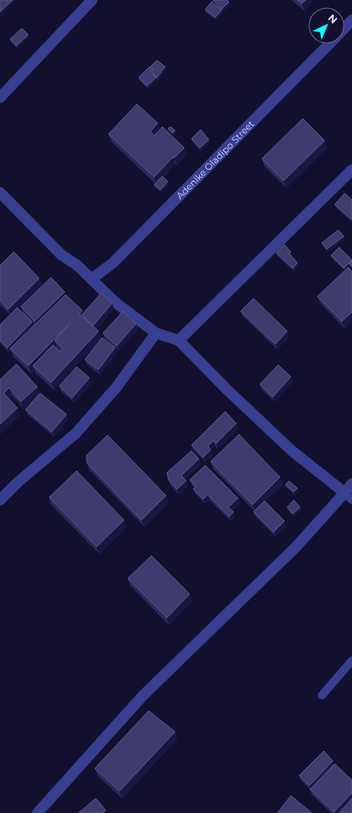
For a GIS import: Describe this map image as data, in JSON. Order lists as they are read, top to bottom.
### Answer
{
  "streets": {
    "street": ["Adenike Oladipo Street"]
  },
  "north": "top right"
}
